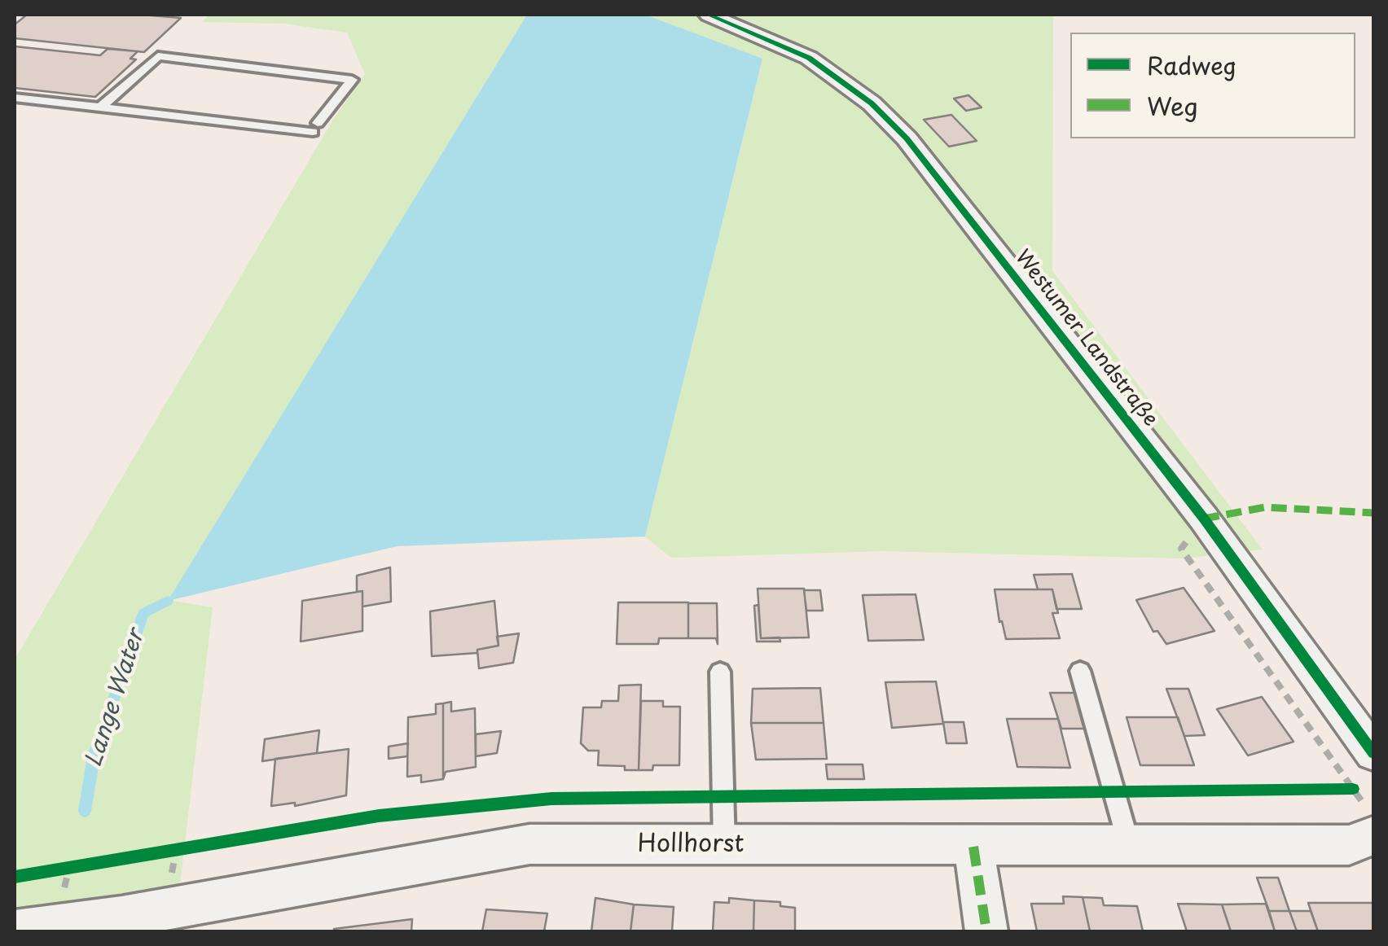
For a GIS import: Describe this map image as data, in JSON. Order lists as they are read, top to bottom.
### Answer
{
  "streets": {
    "street": ["Westumer Landstraße", "Hollhorst"]
  },
  "water": ["Lange Water"],
  "legend": ["Radweg", "Weg"]
}
